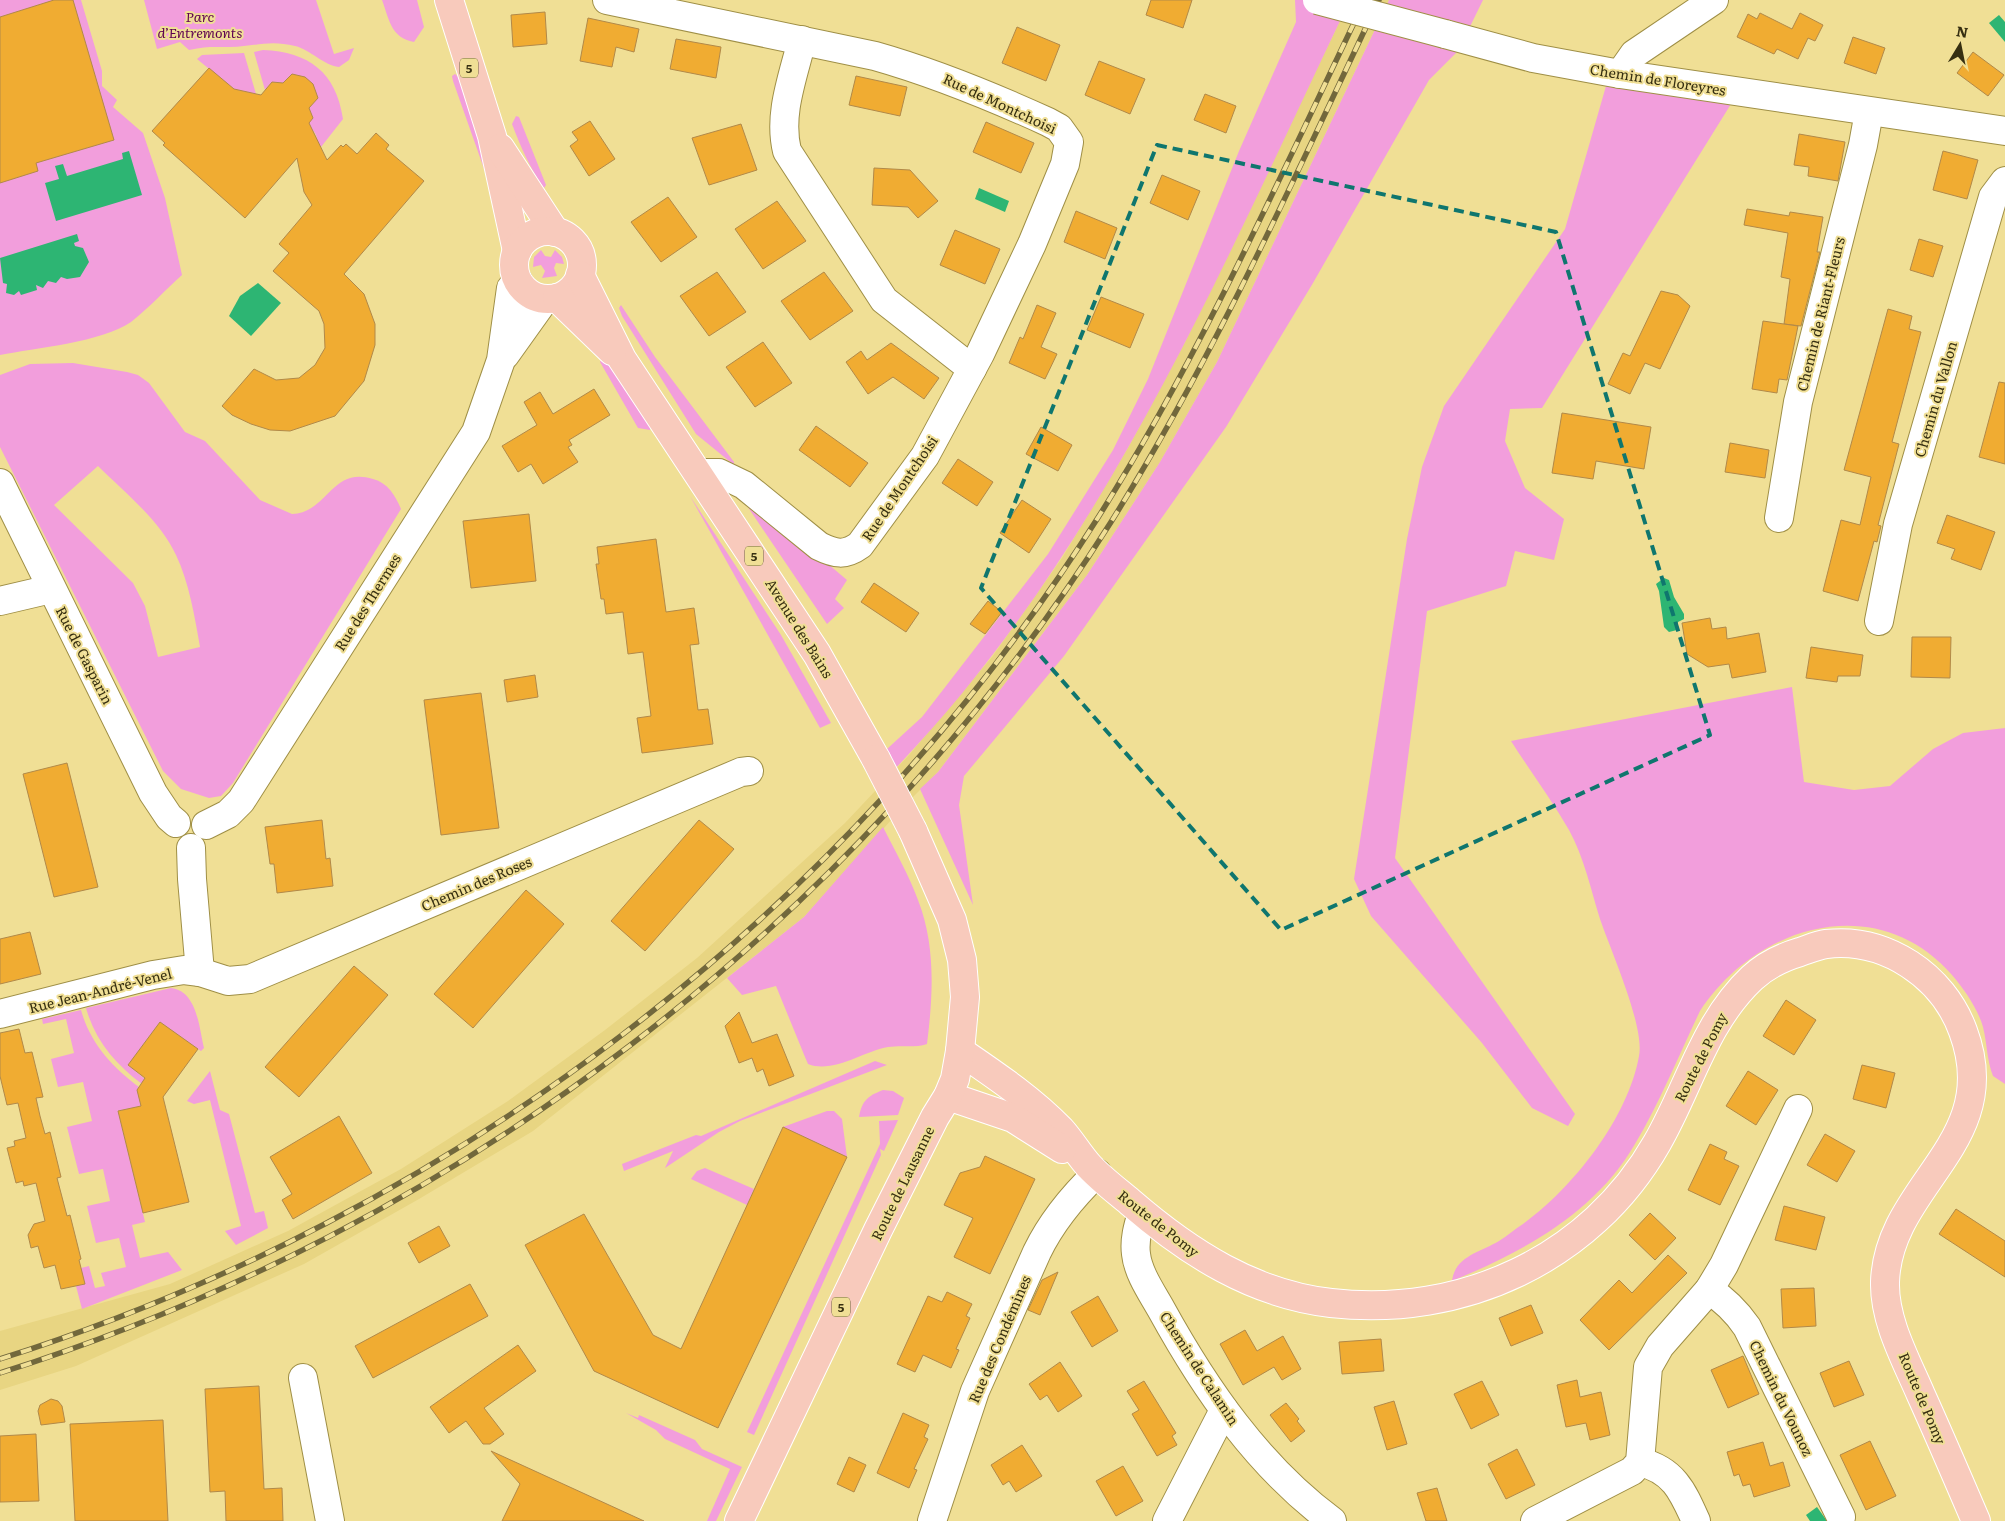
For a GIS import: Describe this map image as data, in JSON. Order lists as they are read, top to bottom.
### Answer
{
  "streets": {
    "main road": [
      "5",
      "Avenue des Bains",
      "Route de Pomy",
      "Route de Lausanne"
    ],
    "street": [
      "Chemin de Floreyres",
      "Rue de Montchoisi",
      "Chemin de Riant-Fleurs",
      "Chemin du Vallon",
      "Rue des Thermes",
      "Rue de Gasparin",
      "Chemin des Roses",
      "Rue Jean-André-Venel",
      "Rue des Condémines",
      "Chemin de Calamin",
      "Chemin du Vounoz"
    ]
  },
  "crossings": [
    ["5", "Rue des Thermes"],
    ["5", "Avenue des Bains"],
    ["Chemin de Floreyres", "Chemin de Riant-Fleurs"],
    ["Rue de Montchoisi", "Avenue des Bains"],
    ["Rue des Thermes", "Rue de Gasparin"],
    ["Avenue des Bains", "Route de Lausanne"],
    ["Chemin des Roses", "Rue Jean-André-Venel"],
    ["Route de Pomy", "Route de Lausanne"],
    ["Route de Pomy", "Rue des Condémines"],
    ["Route de Pomy", "Chemin de Calamin"]
  ],
  "parks": ["Parc d’Entremonts"],
  "north": "top"
}
